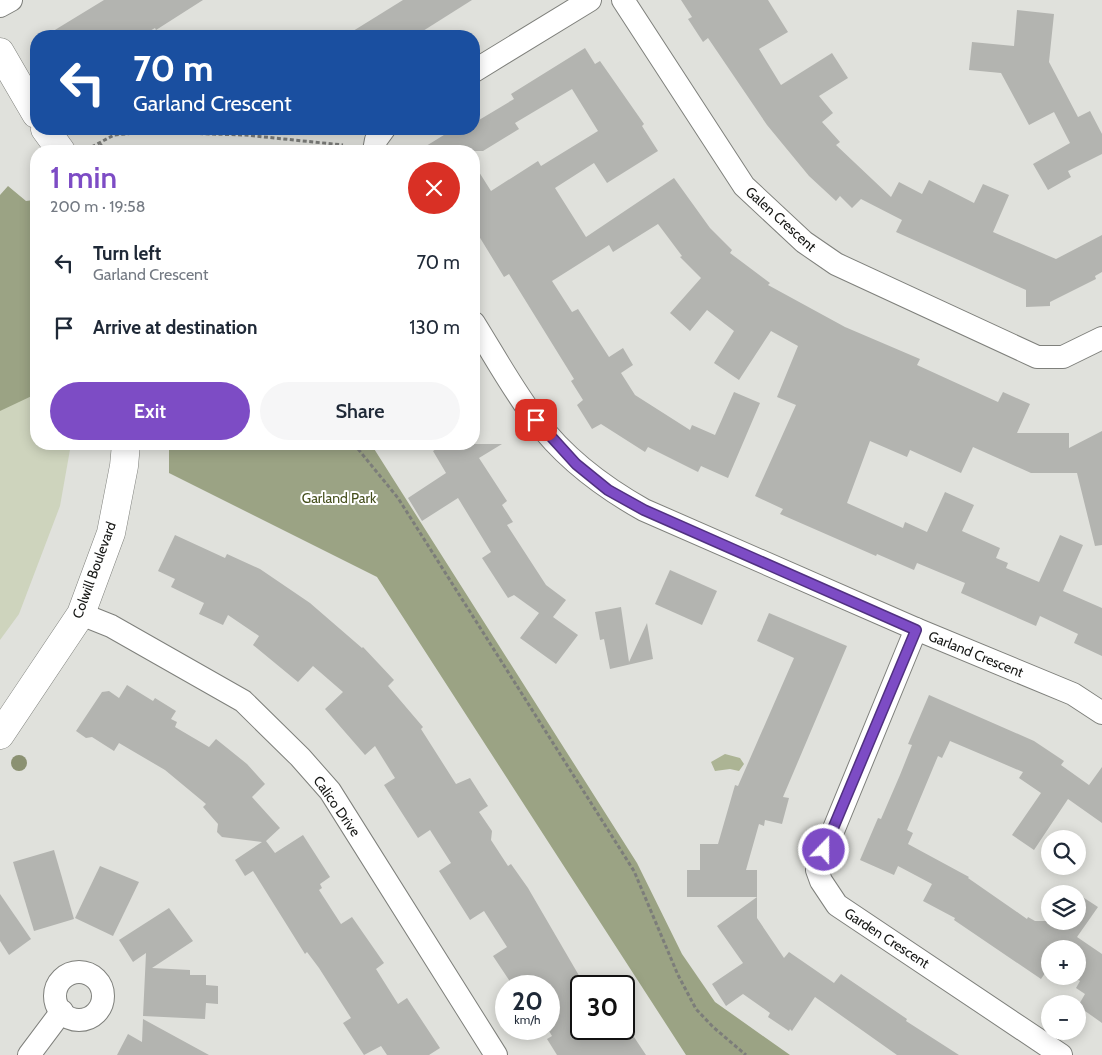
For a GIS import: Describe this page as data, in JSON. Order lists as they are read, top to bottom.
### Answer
{
  "streets": {
    "street": [
      "Galen Crescent",
      "Colwill Boulevard",
      "Garland Crescent",
      "Calico Drive",
      "Garden Crescent"
    ]
  },
  "crossings": [
    ["Colwill Boulevard", "Calico Drive"],
    ["Garland Crescent", "Garden Crescent"]
  ],
  "parks": ["Garland Park"],
  "page": {
    "turn": ["70 m", "Garland Crescent"],
    "heading": ["1 min", "200 m · 19:58"],
    "list": [
      {
        "name": "Turn left",
        "note": "Garland Crescent",
        "value": "70 m"
      },
      {
        "name": "Arrive at destination",
        "value": "130 m"
      }
    ],
    "buttons": ["Exit", "Share"],
    "map_buttons": ["+", "−"],
    "speed": "20 km/h",
    "limit": "30"
  }
}
